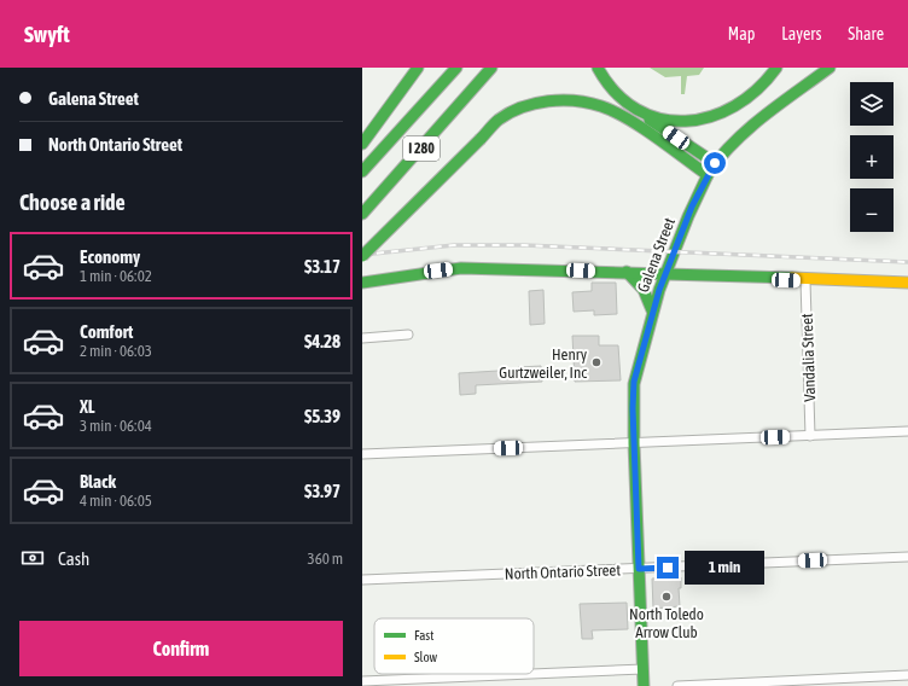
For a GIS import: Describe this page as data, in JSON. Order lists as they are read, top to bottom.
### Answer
{
  "streets": {
    "main road": ["I 280", "Galena Street"],
    "street": ["Vandalia Street", "North Ontario Street"]
  },
  "crossings": [
    ["Galena Street", "North Ontario Street"]
  ],
  "places": ["Henry Gurtzweiler, Inc", "North Toledo Arrow Club"],
  "legend": ["Fast", "Slow"],
  "page": {
    "header": "Swyft",
    "nav": ["Map", "Layers", "Share"],
    "banner": ["Galena Street", "North Ontario Street"],
    "map_buttons": ["+", "−"],
    "heading": "Choose a ride",
    "list": [
      {
        "name": "Economy",
        "note": "1 min · 06:02",
        "value": "$3.17"
      },
      {
        "name": "Comfort",
        "note": "2 min · 06:03",
        "value": "$4.28"
      },
      {
        "name": "XL",
        "note": "3 min · 06:04",
        "value": "$5.39"
      },
      {
        "name": "Black",
        "note": "4 min · 06:05",
        "value": "$3.97"
      }
    ],
    "pay": ["Cash", "360 m"],
    "bubble": "1 min",
    "buttons": "Confirm"
  }
}
